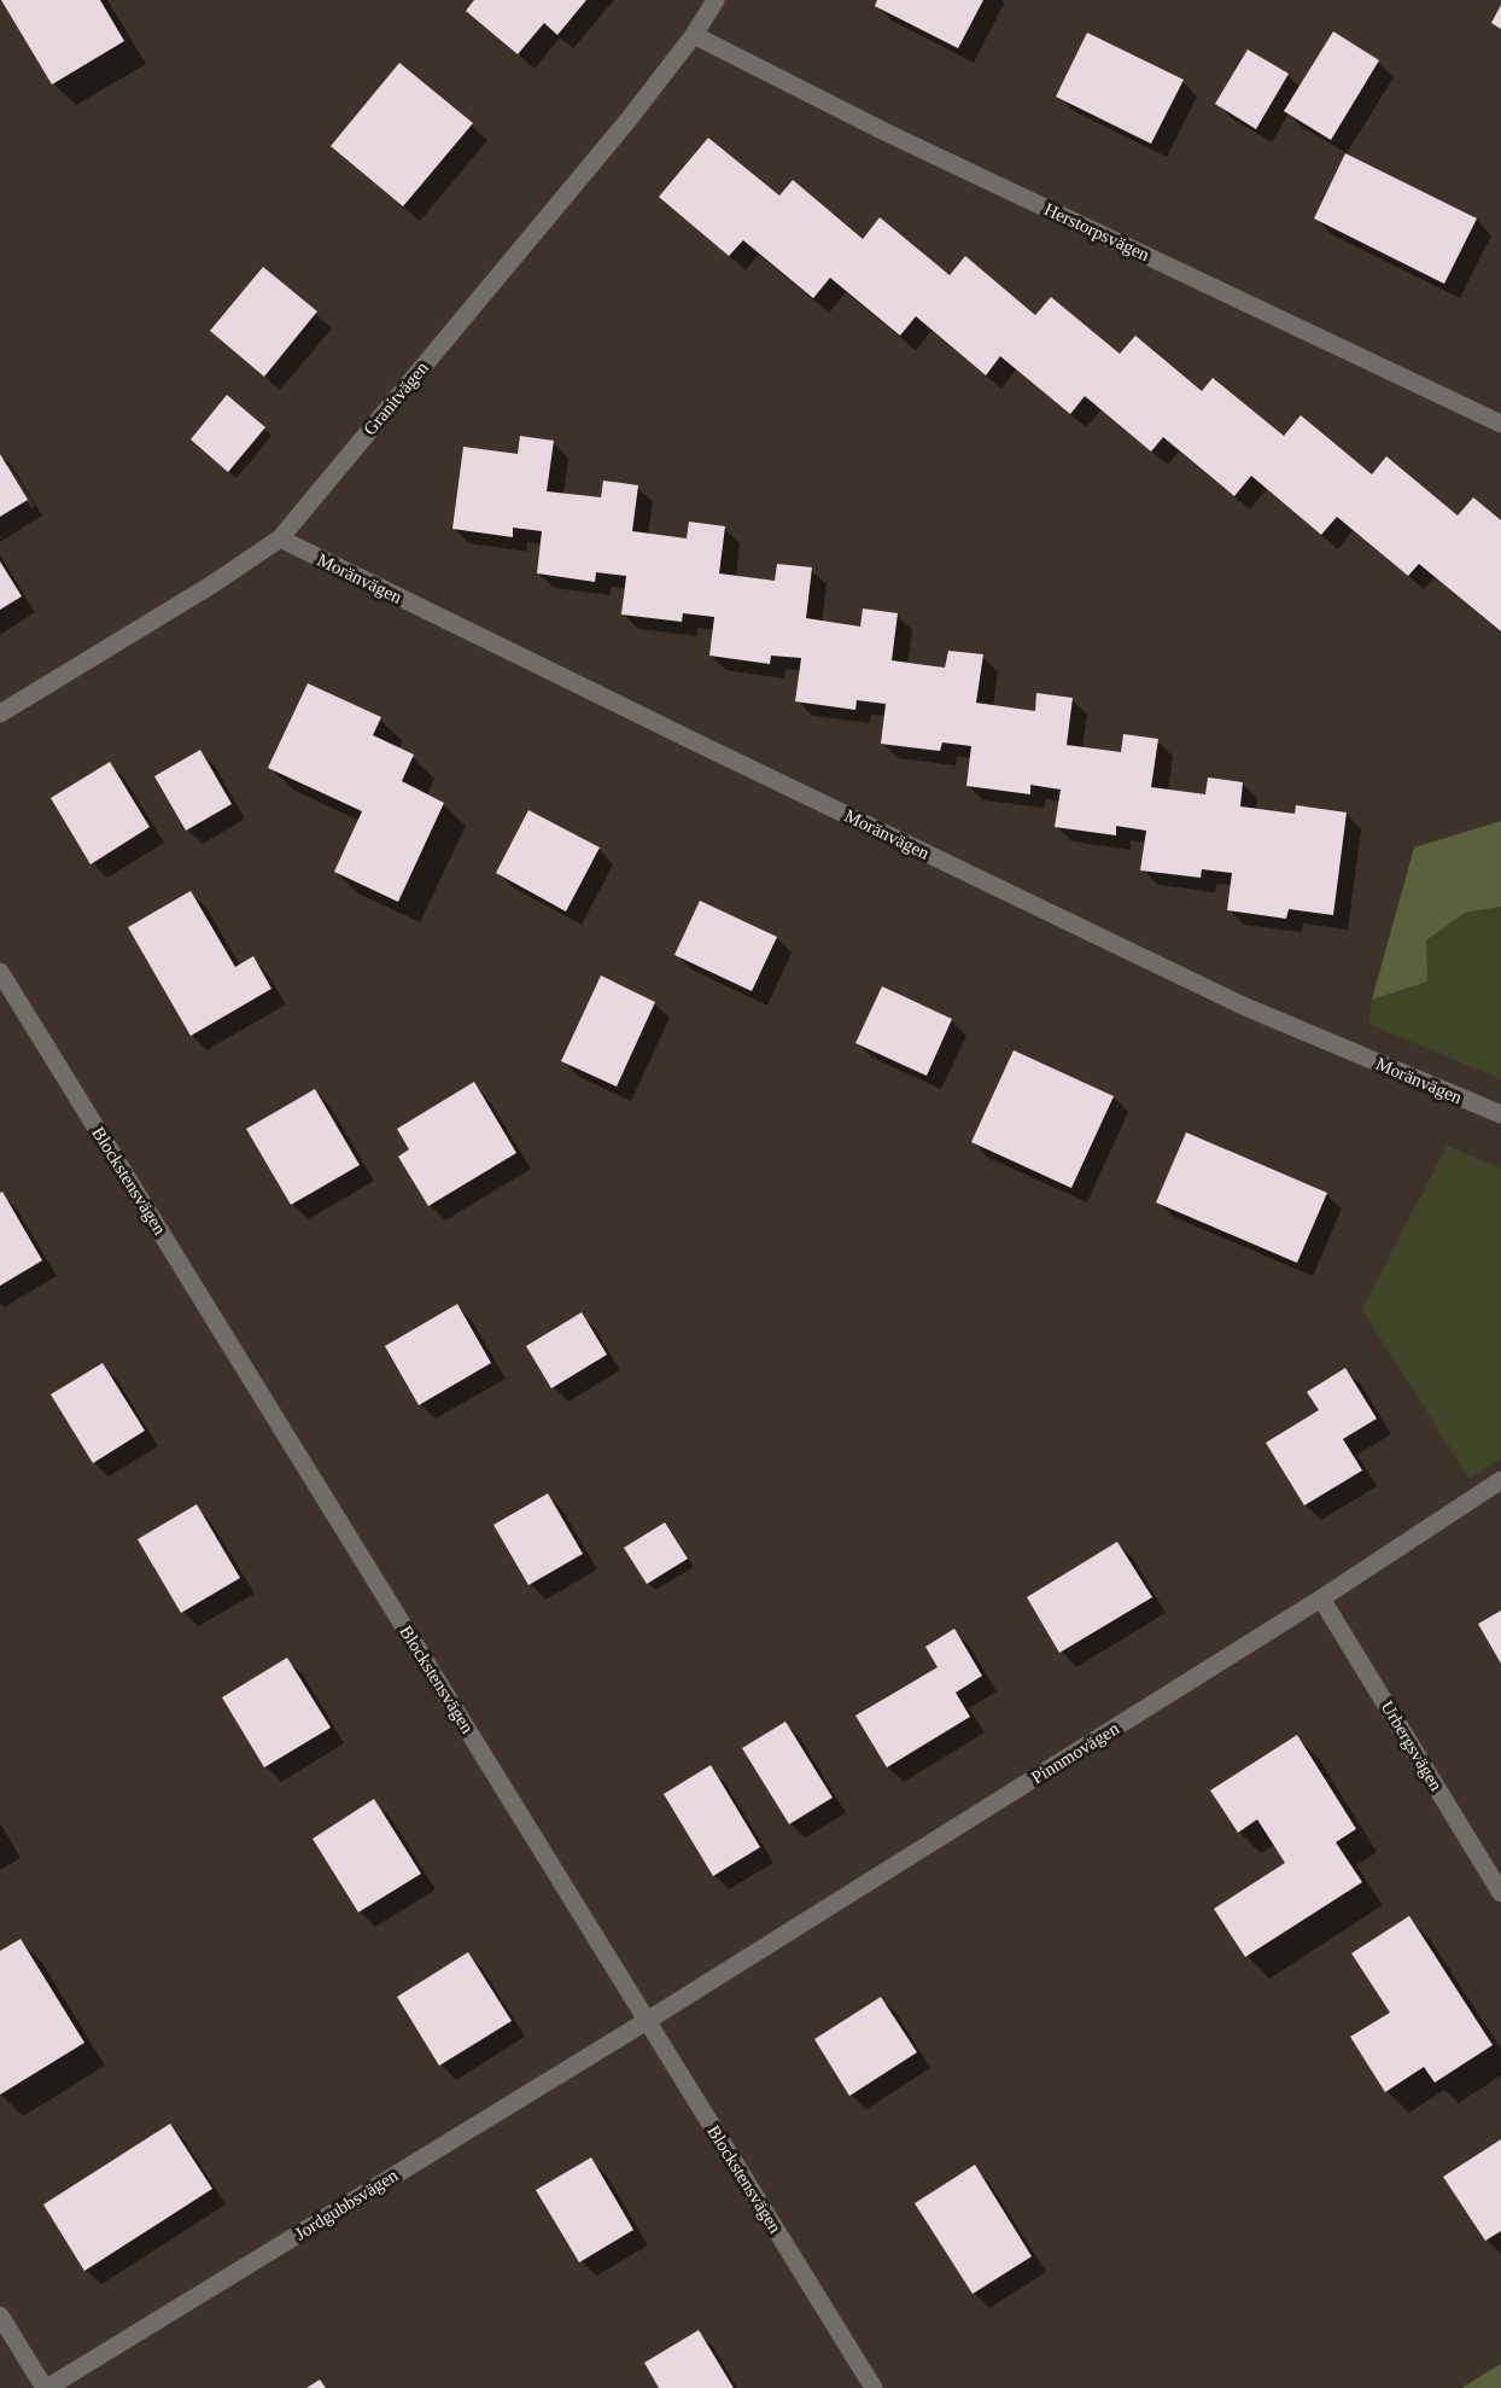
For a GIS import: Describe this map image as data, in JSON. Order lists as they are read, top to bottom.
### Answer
{
  "streets": {
    "street": [
      "Herstorpsvägen",
      "Granitvägen",
      "Moränvägen",
      "Blockstensvägen",
      "Urbergsvägen",
      "Pinnmovägen",
      "Jordgubbsvägen"
    ]
  },
  "crossings": [
    ["Herstorpsvägen", "Granitvägen"],
    ["Granitvägen", "Moränvägen"],
    ["Blockstensvägen", "Pinnmovägen"],
    ["Blockstensvägen", "Jordgubbsvägen"],
    ["Urbergsvägen", "Pinnmovägen"],
    ["Pinnmovägen", "Jordgubbsvägen"]
  ]
}
